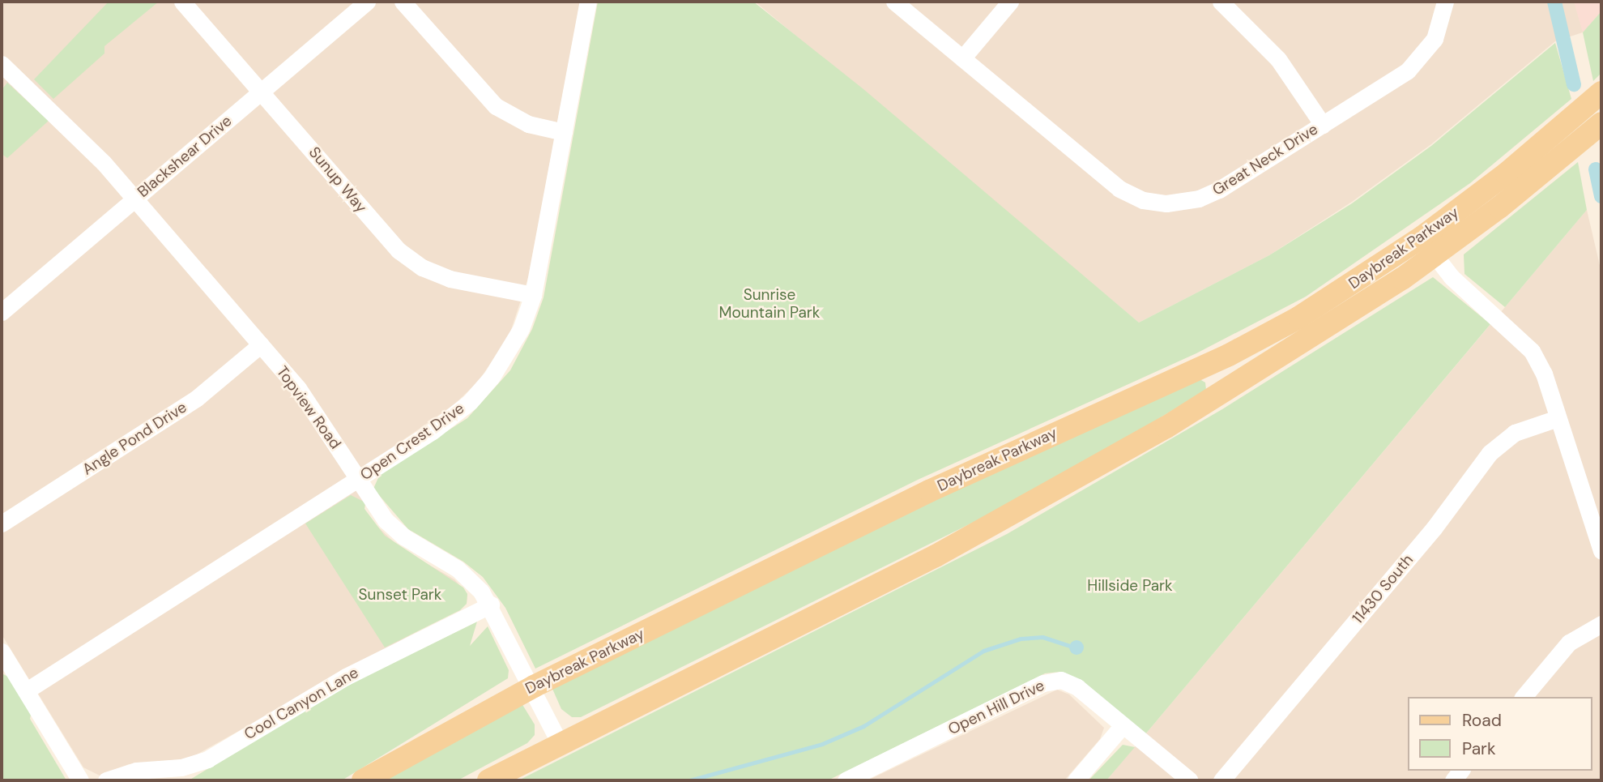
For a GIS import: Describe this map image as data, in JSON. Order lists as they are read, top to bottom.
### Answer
{
  "streets": {
    "main road": ["Daybreak Parkway"],
    "street": [
      "Blackshear Drive",
      "Great Neck Drive",
      "Sunup Way",
      "Topview Road",
      "Angle Pond Drive",
      "Open Crest Drive",
      "11430 South",
      "Cool Canyon Lane",
      "Open Hill Drive"
    ]
  },
  "crossings": [
    ["Blackshear Drive", "Sunup Way"],
    ["Blackshear Drive", "Topview Road"],
    ["Sunup Way", "Open Crest Drive"],
    ["Daybreak Parkway", "Topview Road"],
    ["Topview Road", "Angle Pond Drive"],
    ["Topview Road", "Open Crest Drive"],
    ["Topview Road", "Cool Canyon Lane"]
  ],
  "parks": ["Sunrise Mountain Park", "Hillside Park", "Sunset Park"],
  "legend": ["Road", "Park"]
}
